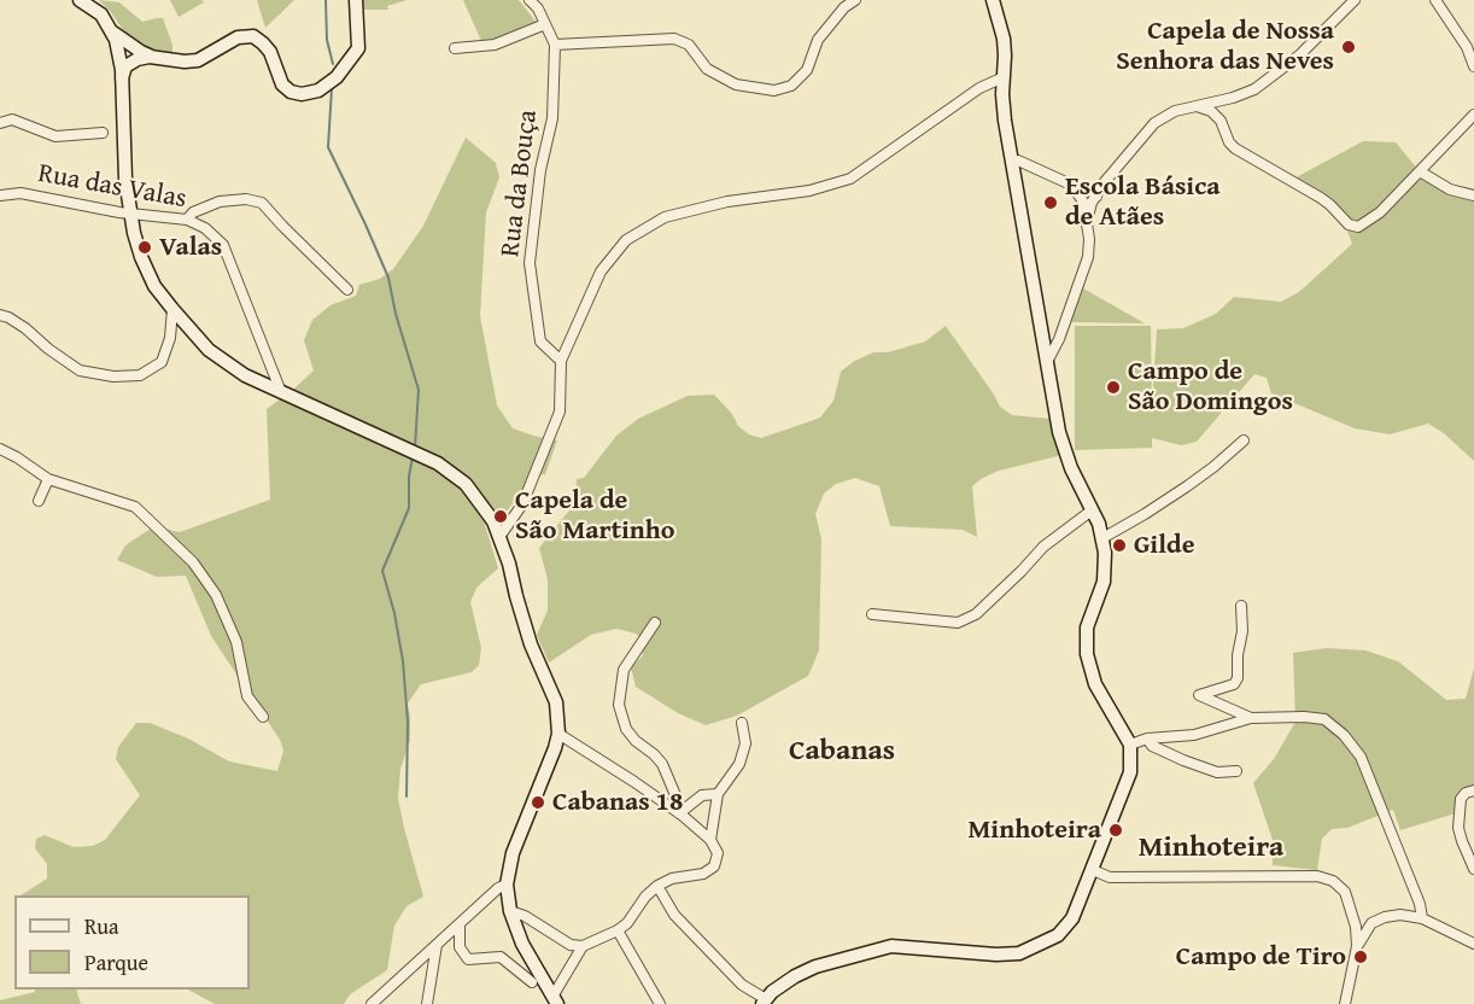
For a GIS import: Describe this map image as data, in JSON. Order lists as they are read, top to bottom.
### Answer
{
  "streets": {
    "street": ["Rua da Bouça", "Rua das Valas"]
  },
  "districts": ["Cabanas", "Minhoteira"],
  "places": [
    "Capela de Nossa Senhora das Neves",
    "Escola Básica de Atães",
    "Valas",
    "Campo de São Domingos",
    "Capela de São Martinho",
    "Gilde",
    "Cabanas 18",
    "Minhoteira",
    "Campo de Tiro"
  ],
  "legend": ["Rua", "Parque"]
}
